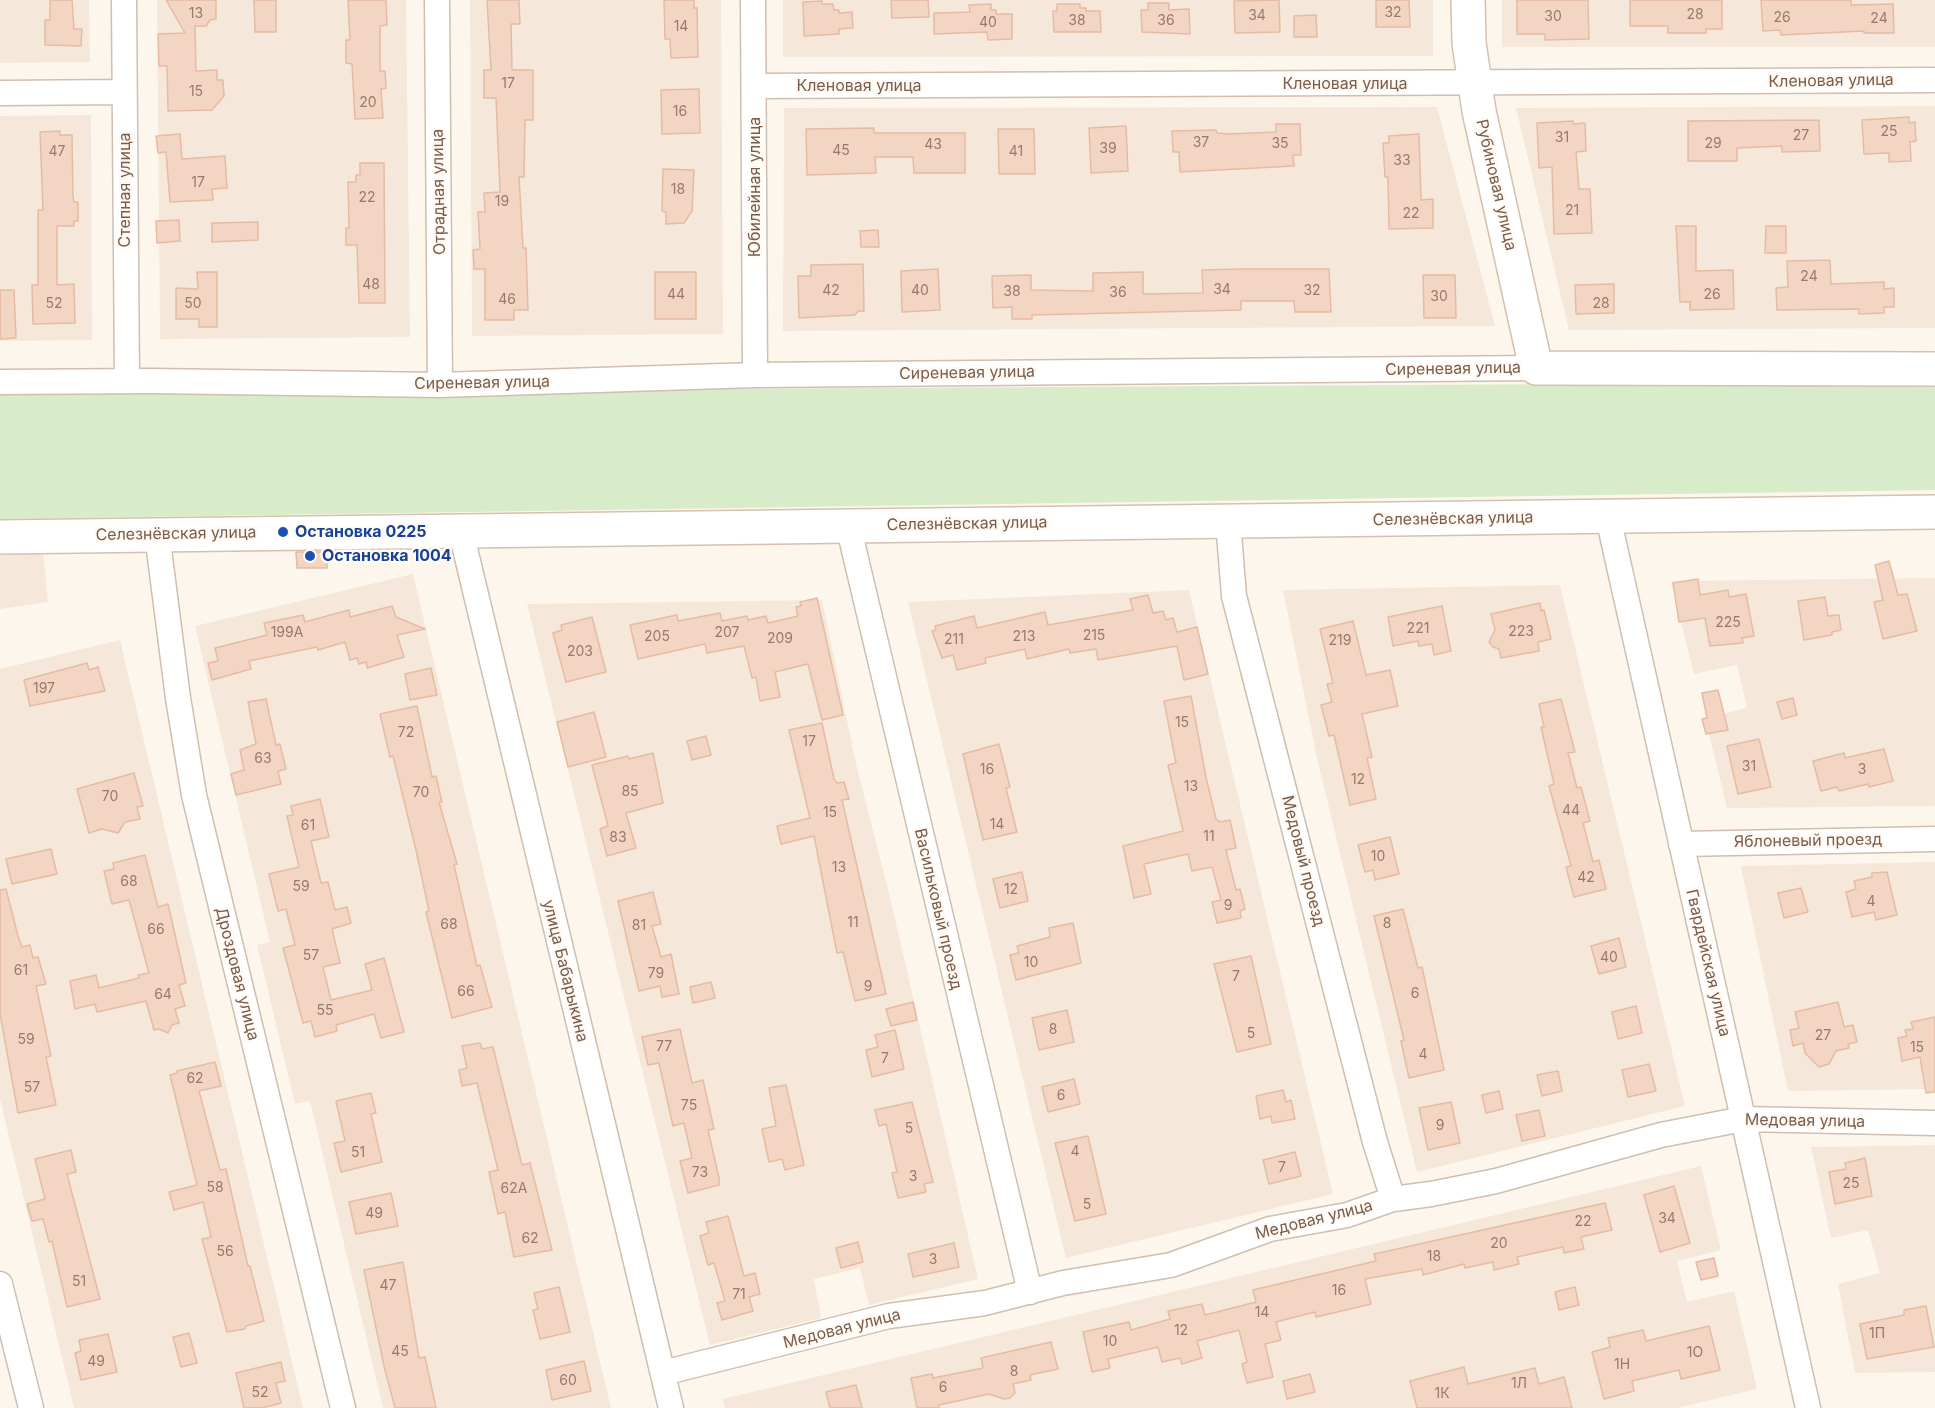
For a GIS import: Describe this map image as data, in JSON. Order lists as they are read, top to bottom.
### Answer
{
  "streets": {
    "street": [
      "Кленовая улица",
      "Рубиновая улица",
      "Юбилейная улица",
      "Степная улица",
      "Отрадная улица",
      "Сиреневая улица",
      "Селезнёвская улица",
      "Яблоневый проезд",
      "Медовый проезд",
      "Васильковый проезд",
      "Гвардейская улица",
      "улица Бабарыкина",
      "Дроздовая улица",
      "Медовая улица"
    ]
  },
  "crossings": [
    ["Кленовая улица", "Рубиновая улица"],
    ["Кленовая улица", "Юбилейная улица"],
    ["Рубиновая улица", "Сиреневая улица"],
    ["Юбилейная улица", "Сиреневая улица"],
    ["Степная улица", "Сиреневая улица"],
    ["Отрадная улица", "Сиреневая улица"],
    ["Селезнёвская улица", "Медовый проезд"],
    ["Селезнёвская улица", "Васильковый проезд"],
    ["Селезнёвская улица", "Гвардейская улица"],
    ["Селезнёвская улица", "улица Бабарыкина"],
    ["Селезнёвская улица", "Дроздовая улица"],
    ["Яблоневый проезд", "Гвардейская улица"],
    ["Медовый проезд", "Медовая улица"],
    ["Васильковый проезд", "Медовая улица"],
    ["Гвардейская улица", "Медовая улица"],
    ["улица Бабарыкина", "Медовая улица"]
  ],
  "places": ["Остановка 0225", "Остановка 1004"],
  "house_numbers": [
    "32",
    "13",
    "28",
    "34",
    "30",
    "26",
    "24",
    "38",
    "36",
    "40",
    "14",
    "17",
    "15",
    "20",
    "16",
    "25",
    "27",
    "31",
    "37",
    "35",
    "29",
    "43",
    "39",
    "45",
    "47",
    "41",
    "33",
    "17",
    "18",
    "22",
    "19",
    "21",
    "22",
    "24",
    "48",
    "34",
    "42",
    "40",
    "32",
    "38",
    "36",
    "44",
    "26",
    "30",
    "46",
    "52",
    "50",
    "28",
    "225",
    "221",
    "223",
    "199А",
    "207",
    "215",
    "205",
    "213",
    "209",
    "211",
    "219",
    "203",
    "197",
    "15",
    "72",
    "17",
    "63",
    "31",
    "16",
    "3",
    "12",
    "13",
    "85",
    "70",
    "70",
    "44",
    "15",
    "14",
    "61",
    "11",
    "83",
    "10",
    "13",
    "42",
    "68",
    "59",
    "12",
    "4",
    "9",
    "11",
    "8",
    "68",
    "81",
    "66",
    "57",
    "40",
    "10",
    "61",
    "79",
    "7",
    "9",
    "66",
    "6",
    "64",
    "55",
    "8",
    "5",
    "27",
    "59",
    "77",
    "15",
    "4",
    "7",
    "62",
    "57",
    "6",
    "75",
    "9",
    "5",
    "4",
    "51",
    "7",
    "73",
    "3",
    "25",
    "58",
    "62А",
    "5",
    "49",
    "34",
    "22",
    "62",
    "20",
    "56",
    "18",
    "3",
    "51",
    "47",
    "16",
    "71",
    "14",
    "12",
    "1П",
    "10",
    "45",
    "1О",
    "49",
    "1Н",
    "8",
    "60",
    "1Л",
    "6",
    "52",
    "1К"
  ]
}
